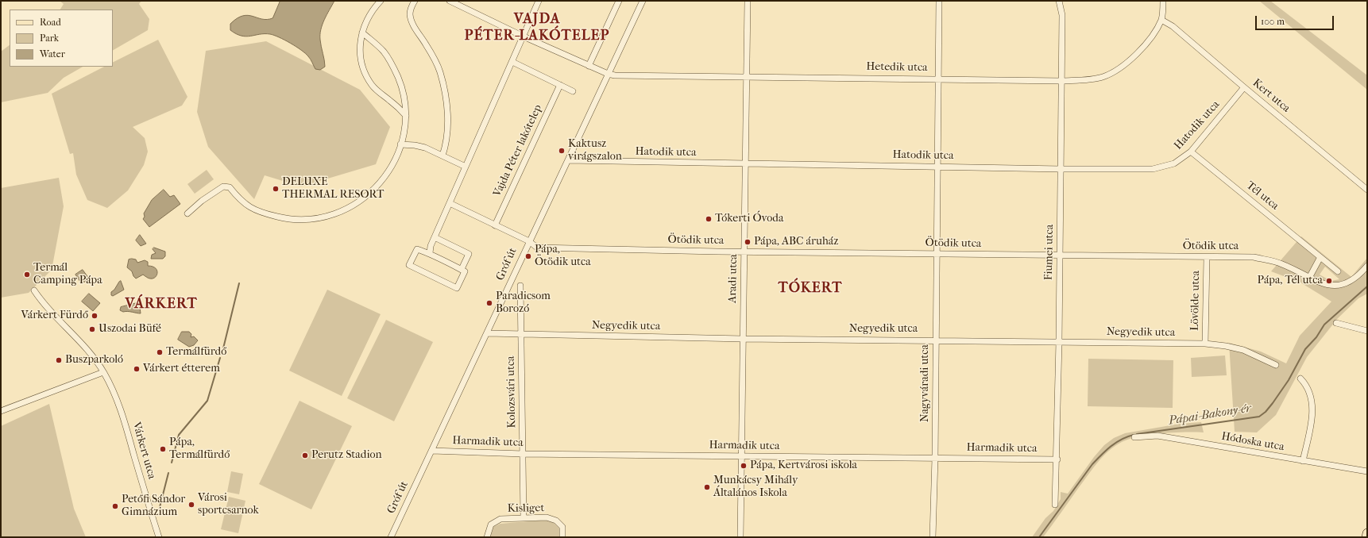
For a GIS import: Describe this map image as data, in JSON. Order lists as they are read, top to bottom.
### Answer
{
  "streets": {
    "street": [
      "Hetedik utca",
      "Kert utca",
      "Hatodik utca",
      "Vajda Péter lakótelep",
      "Tél utca",
      "Ötödik utca",
      "Fiumei utca",
      "Gróf út",
      "Aradi utca",
      "Lövölde utca",
      "Negyedik utca",
      "Nagyváradi utca",
      "Kolozsvári utca",
      "Harmadik utca",
      "Hódoska utca",
      "Várkert utca",
      "Kisliget"
    ]
  },
  "crossings": [
    ["Hetedik utca", "Kert utca"],
    ["Hetedik utca", "Fiumei utca"],
    ["Hetedik utca", "Gróf út"],
    ["Hetedik utca", "Aradi utca"],
    ["Hetedik utca", "Nagyváradi utca"],
    ["Kert utca", "Hatodik utca"],
    ["Hatodik utca", "Tél utca"],
    ["Hatodik utca", "Fiumei utca"],
    ["Hatodik utca", "Gróf út"],
    ["Hatodik utca", "Aradi utca"],
    ["Hatodik utca", "Nagyváradi utca"],
    ["Ötödik utca", "Fiumei utca"],
    ["Ötödik utca", "Gróf út"],
    ["Ötödik utca", "Aradi utca"],
    ["Ötödik utca", "Lövölde utca"],
    ["Ötödik utca", "Nagyváradi utca"],
    ["Fiumei utca", "Negyedik utca"],
    ["Fiumei utca", "Harmadik utca"],
    ["Gróf út", "Negyedik utca"],
    ["Gróf út", "Harmadik utca"],
    ["Aradi utca", "Negyedik utca"],
    ["Aradi utca", "Harmadik utca"],
    ["Lövölde utca", "Negyedik utca"],
    ["Negyedik utca", "Nagyváradi utca"],
    ["Negyedik utca", "Kolozsvári utca"],
    ["Nagyváradi utca", "Harmadik utca"],
    ["Kolozsvári utca", "Harmadik utca"],
    ["Kolozsvári utca", "Kisliget"]
  ],
  "districts": ["VAJDA PÉTER-LAKÓTELEP", "TÓKERT", "VÁRKERT"],
  "water": ["Pápai-Bakony-ér"],
  "places": [
    "Kaktusz virágszalon",
    "DELUXE THERMAL RESORT",
    "Tókerti Óvoda",
    "Pápa, ABC áruház",
    "Pápa, Ötödik utca",
    "Termál Camping Pápa",
    "Pápa, Tél utca",
    "Paradicsom Borozó",
    "Várkert Fürdő",
    "Uszodai Büfé",
    "Termálfürdő",
    "Buszparkoló",
    "Várkert étterem",
    "Pápa, Termálfürdő",
    "Perutz Stadion",
    "Pápa, Kertvárosi iskola",
    "Munkácsy Mihály Általános Iskola",
    "Városi sportcsarnok",
    "Petőfi Sándor Gimnázium"
  ],
  "legend": ["Road", "Park", "Water"],
  "scale_bar": "100 m"
}
